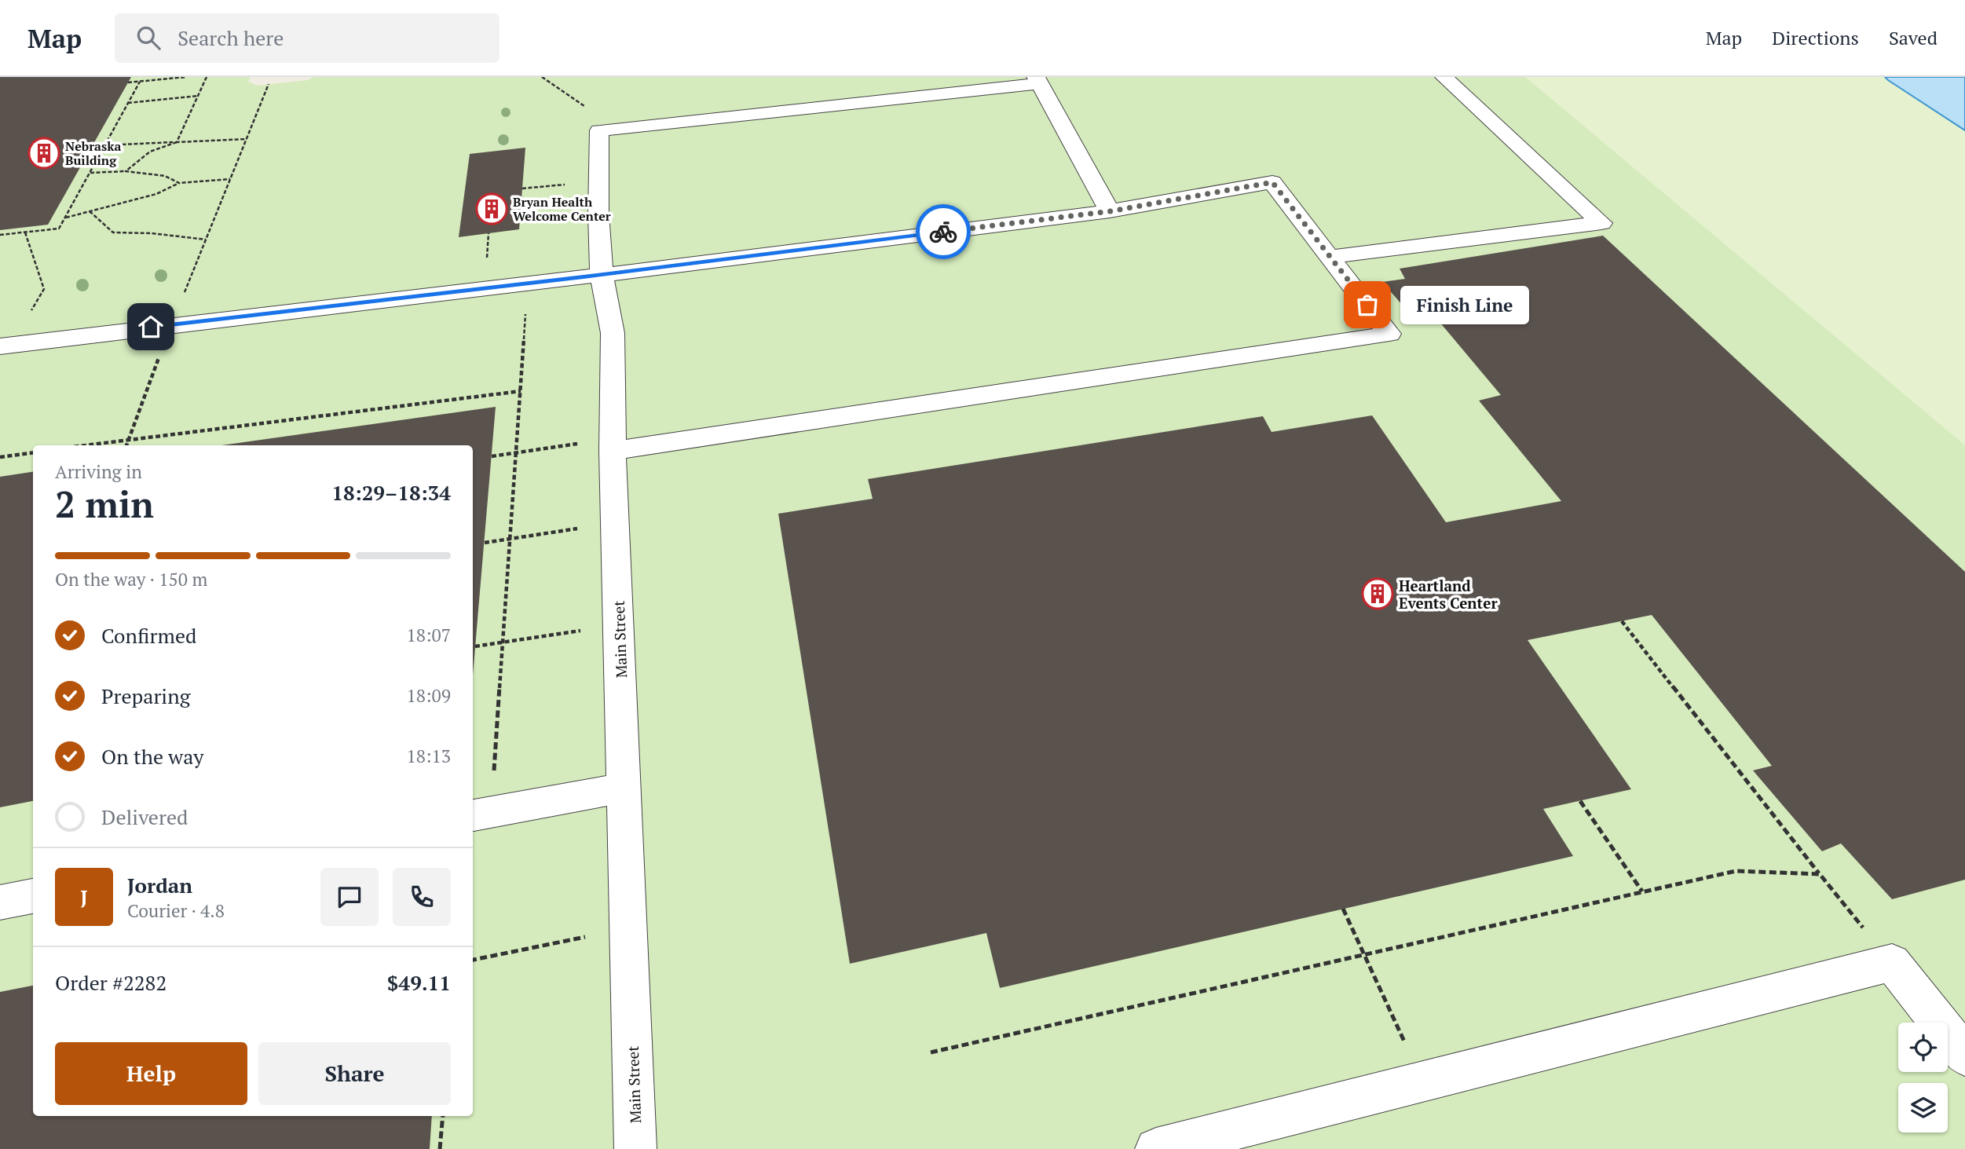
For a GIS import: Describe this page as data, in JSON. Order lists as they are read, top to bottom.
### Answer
{
  "streets": {
    "street": ["Main Street"]
  },
  "places": {
    "building": ["Nebraska Building", "Bryan Health Welcome Center", "Heartland Events Center"],
    "other": ["Finish Line"]
  },
  "page": {
    "header": "Map",
    "search": "Search here",
    "nav": ["Map", "Directions", "Saved"],
    "bubble": "Finish Line",
    "heading": ["2 min", "Arriving in", "18:29–18:34"],
    "panel": [
      "Jordan",
      "Courier · 4.8",
      "Order #2282",
      "$49.11"
    ],
    "bar": "On the way · 150 m",
    "list": [
      ["Confirmed", "18:07"],
      ["Preparing", "18:09"],
      ["On the way", "18:13"],
      "Delivered"
    ],
    "round": "J",
    "buttons": ["Help", "Share"]
  }
}
